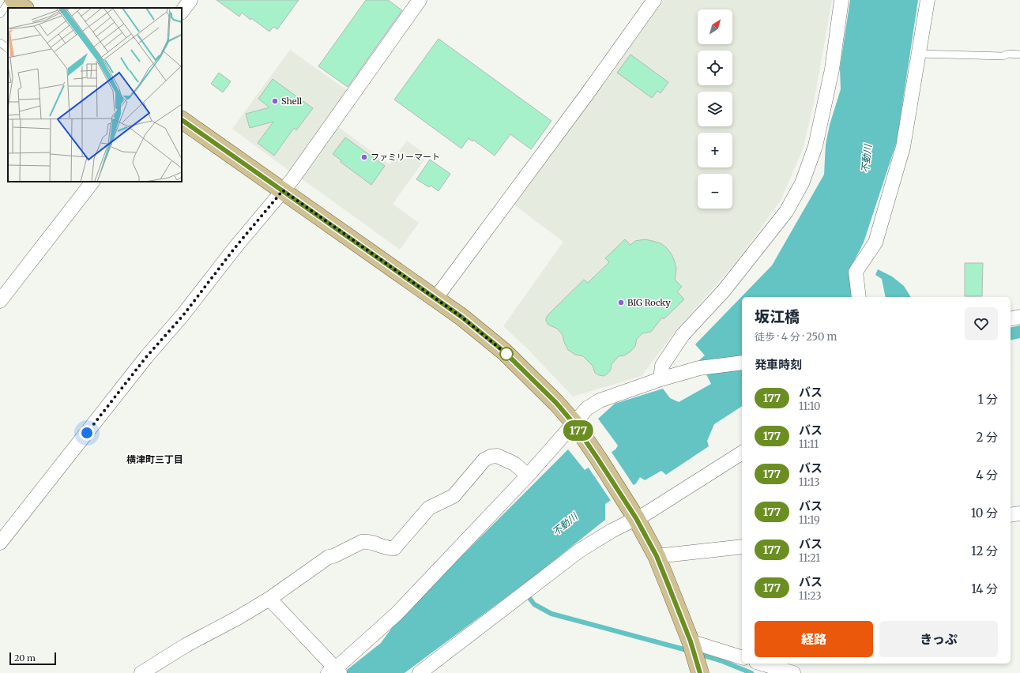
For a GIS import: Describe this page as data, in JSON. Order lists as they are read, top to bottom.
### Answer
{
  "districts": ["横津町三丁目"],
  "water": ["不動川"],
  "places": ["Shell", "ファミリーマート", "BIG Rocky"],
  "lines": ["bus line 177"],
  "scale_bar": "20 m",
  "north": "top right",
  "page": {
    "on_map": "177",
    "map_buttons": ["+", "−"],
    "heading": [
      ["坂江橋", "徒歩 · 4 分 · 250 m"],
      "発車時刻"
    ],
    "list": [
      {
        "mark": "177",
        "name": "バス",
        "note": "11:10",
        "value": "1 分"
      },
      {
        "mark": "177",
        "name": "バス",
        "note": "11:11",
        "value": "2 分"
      },
      {
        "mark": "177",
        "name": "バス",
        "note": "11:13",
        "value": "4 分"
      },
      {
        "mark": "177",
        "name": "バス",
        "note": "11:19",
        "value": "10 分"
      },
      {
        "mark": "177",
        "name": "バス",
        "note": "11:21",
        "value": "12 分"
      },
      {
        "mark": "177",
        "name": "バス",
        "note": "11:23",
        "value": "14 分"
      }
    ],
    "buttons": ["経路", "きっぷ"],
    "scale": "20 m"
  }
}
